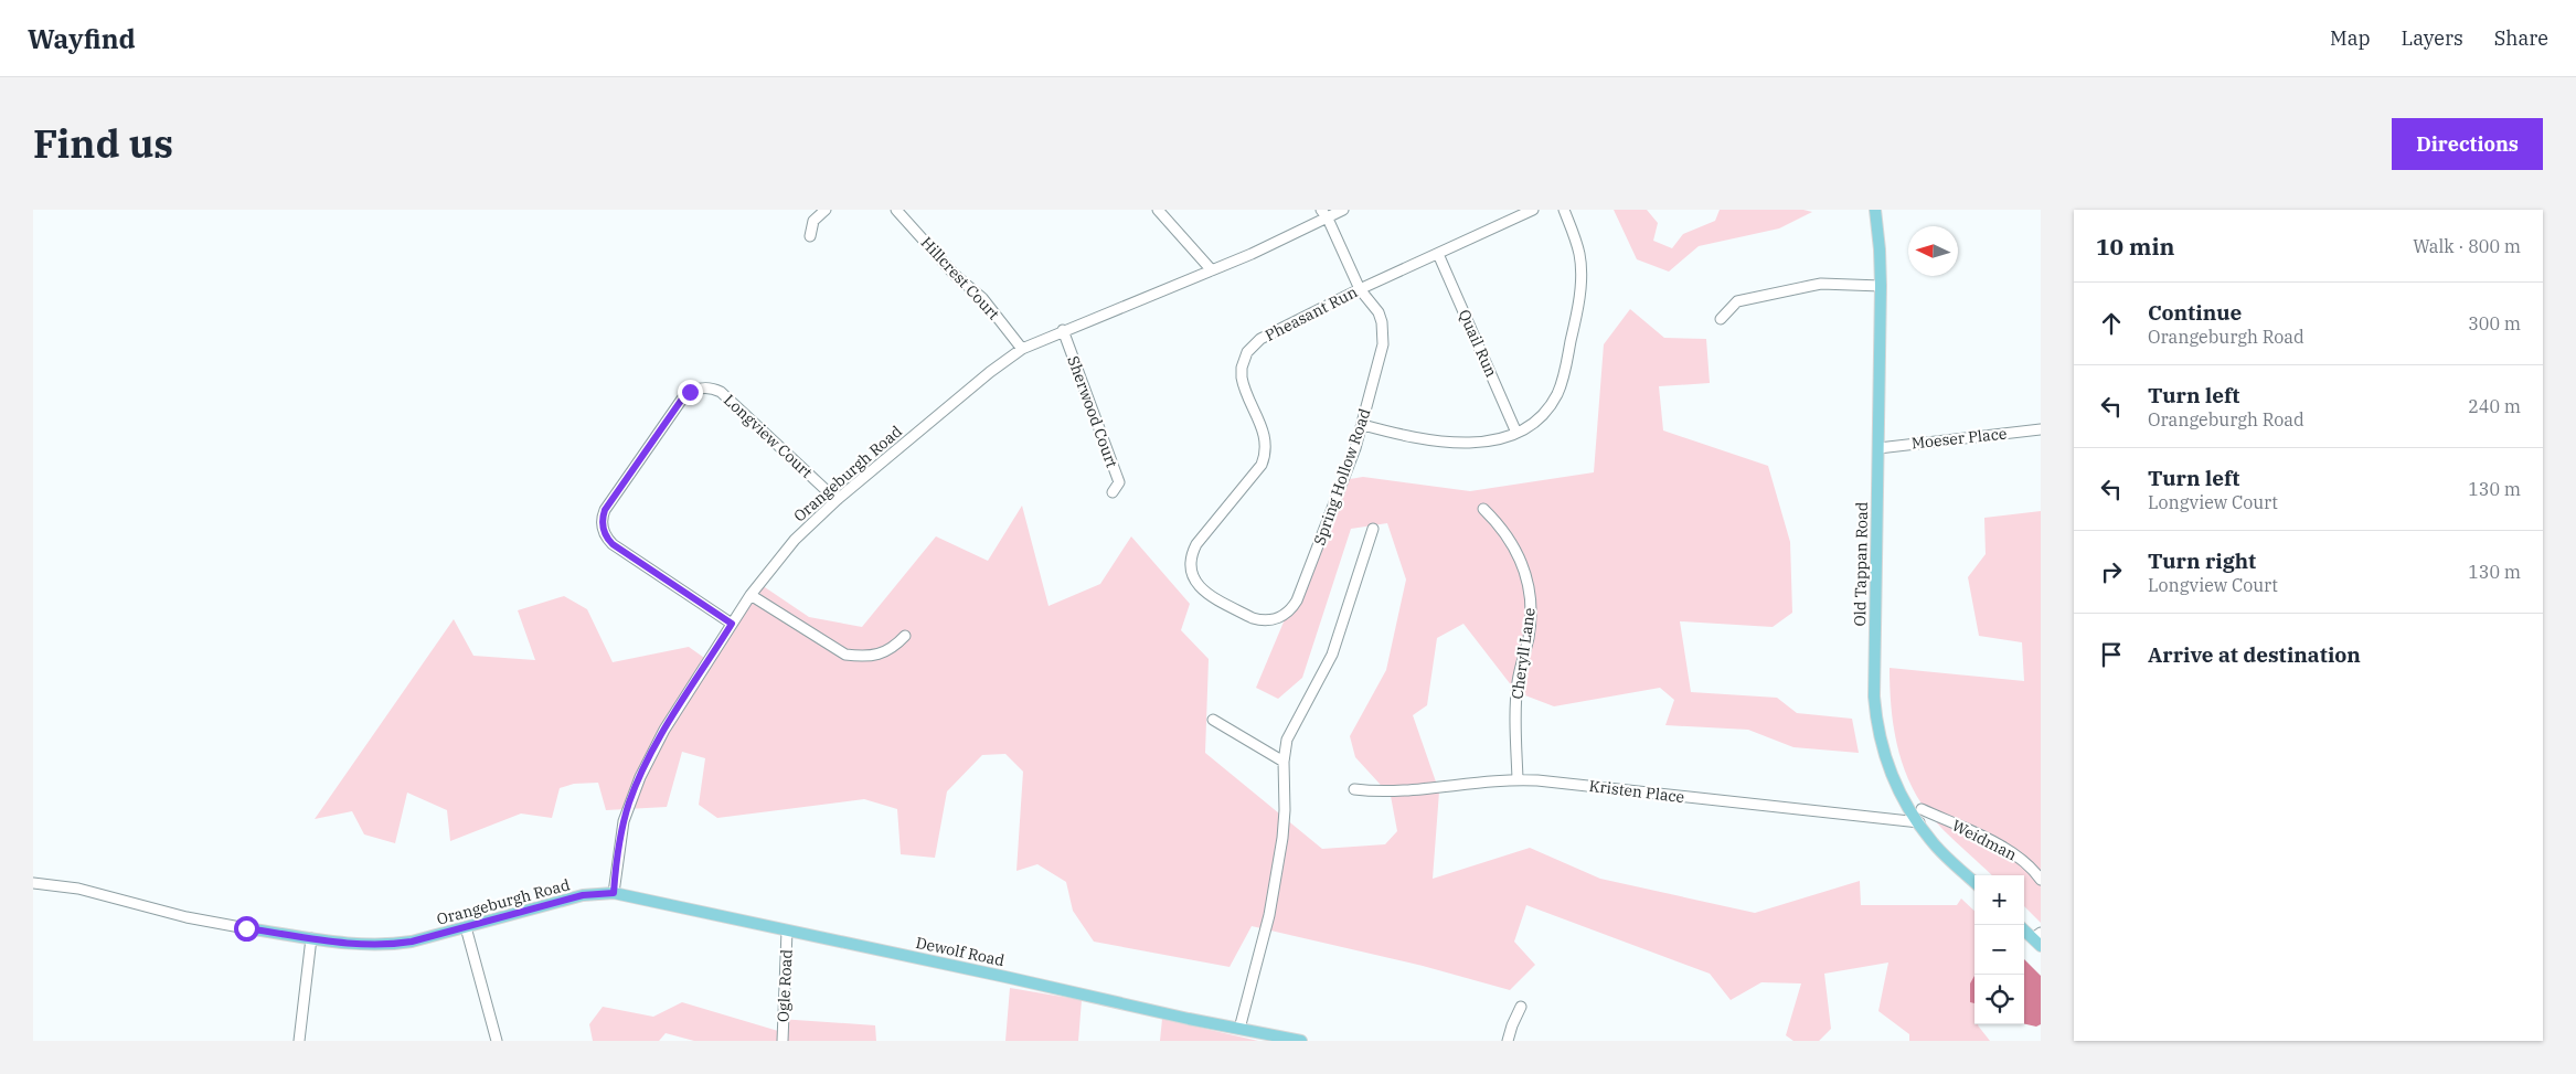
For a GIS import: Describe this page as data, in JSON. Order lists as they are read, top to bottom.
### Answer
{
  "streets": {
    "main road": ["Orangeburgh Road", "Old Tappan Road", "Dewolf Road"],
    "street": [
      "Hillcrest Court",
      "Pheasant Run",
      "Quail Run",
      "Sherwood Court",
      "Longview Court",
      "Moeser Place",
      "Spring Hollow Road",
      "Cheryll Lane",
      "Kristen Place",
      "Weidman",
      "Ogle Road"
    ]
  },
  "crossings": [
    ["Hillcrest Court", "Orangeburgh Road"],
    ["Pheasant Run", "Quail Run"],
    ["Pheasant Run", "Spring Hollow Road"],
    ["Sherwood Court", "Orangeburgh Road"],
    ["Longview Court", "Orangeburgh Road"],
    ["Moeser Place", "Old Tappan Road"],
    ["Orangeburgh Road", "Spring Hollow Road"],
    ["Orangeburgh Road", "Dewolf Road"],
    ["Old Tappan Road", "Kristen Place"],
    ["Cheryll Lane", "Kristen Place"],
    ["Dewolf Road", "Ogle Road"]
  ],
  "north": "left",
  "page": {
    "header": "Wayfind",
    "nav": ["Map", "Layers", "Share"],
    "title": "Find us",
    "buttons": "Directions",
    "heading": ["10 min", "Walk · 800 m"],
    "list": [
      ["Continue", "Orangeburgh Road", "300 m"],
      ["Turn left", "Orangeburgh Road", "240 m"],
      ["Turn left", "Longview Court", "130 m"],
      ["Turn right", "Longview Court", "130 m"],
      "Arrive at destination"
    ],
    "map_buttons": ["+", "−"]
  }
}
